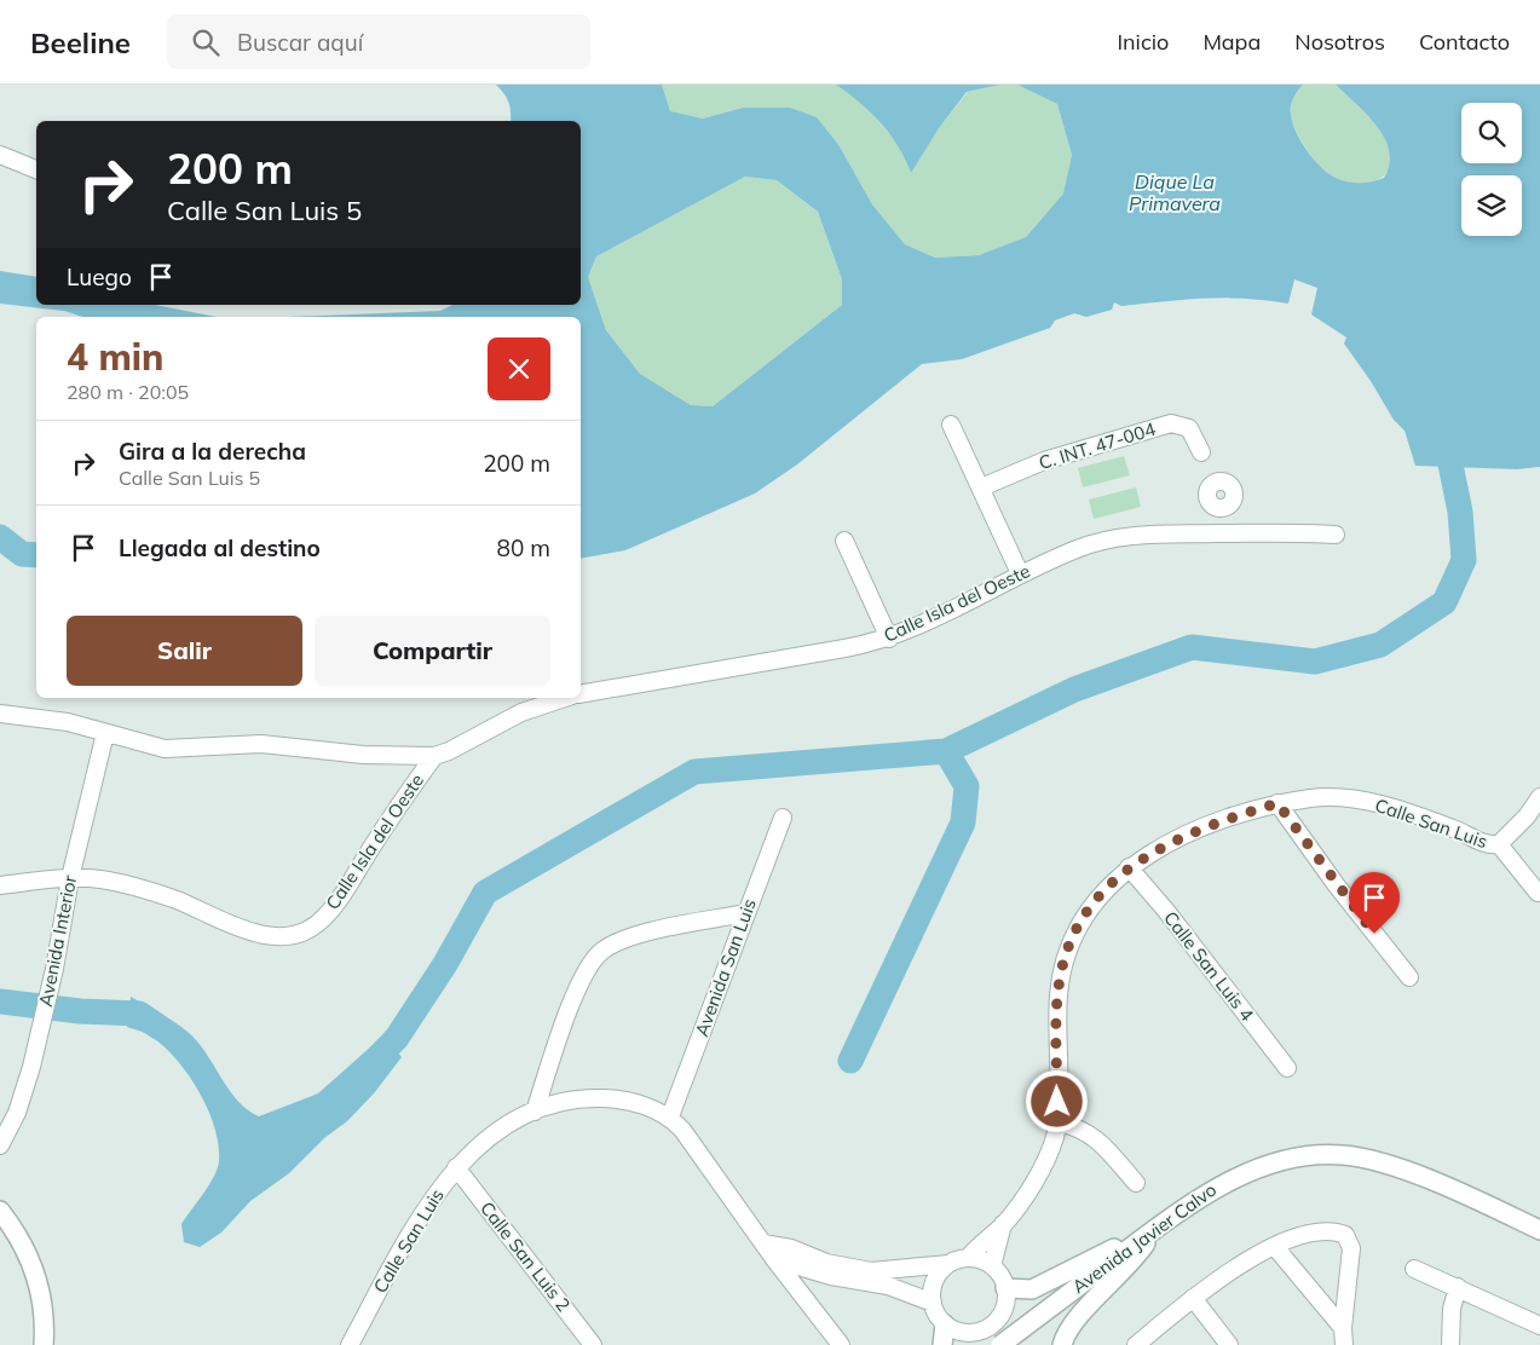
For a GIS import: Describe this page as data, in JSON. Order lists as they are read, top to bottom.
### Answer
{
  "streets": {
    "street": [
      "C. INT. 47-004",
      "Calle Isla del Oeste",
      "Calle San Luis",
      "Avenida Interior",
      "Calle San Luis 4",
      "Avenida San Luis",
      "Avenida Javier Calvo",
      "Calle San Luis 2"
    ]
  },
  "crossings": [
    ["Calle Isla del Oeste", "Avenida Interior"],
    ["Calle San Luis", "Calle San Luis 4"],
    ["Calle San Luis", "Avenida San Luis"],
    ["Calle San Luis", "Calle San Luis 2"]
  ],
  "water": ["Dique La Primavera"],
  "page": {
    "header": "Beeline",
    "search": "Buscar aquí",
    "nav": [
      "Inicio",
      "Mapa",
      "Nosotros",
      "Contacto"
    ],
    "turn": ["200 m", "Calle San Luis 5"],
    "then": "Luego",
    "heading": ["4 min", "280 m · 20:05"],
    "list": [
      {
        "name": "Gira a la derecha",
        "note": "Calle San Luis 5",
        "value": "200 m"
      },
      {
        "name": "Llegada al destino",
        "value": "80 m"
      }
    ],
    "buttons": ["Salir", "Compartir"]
  }
}
